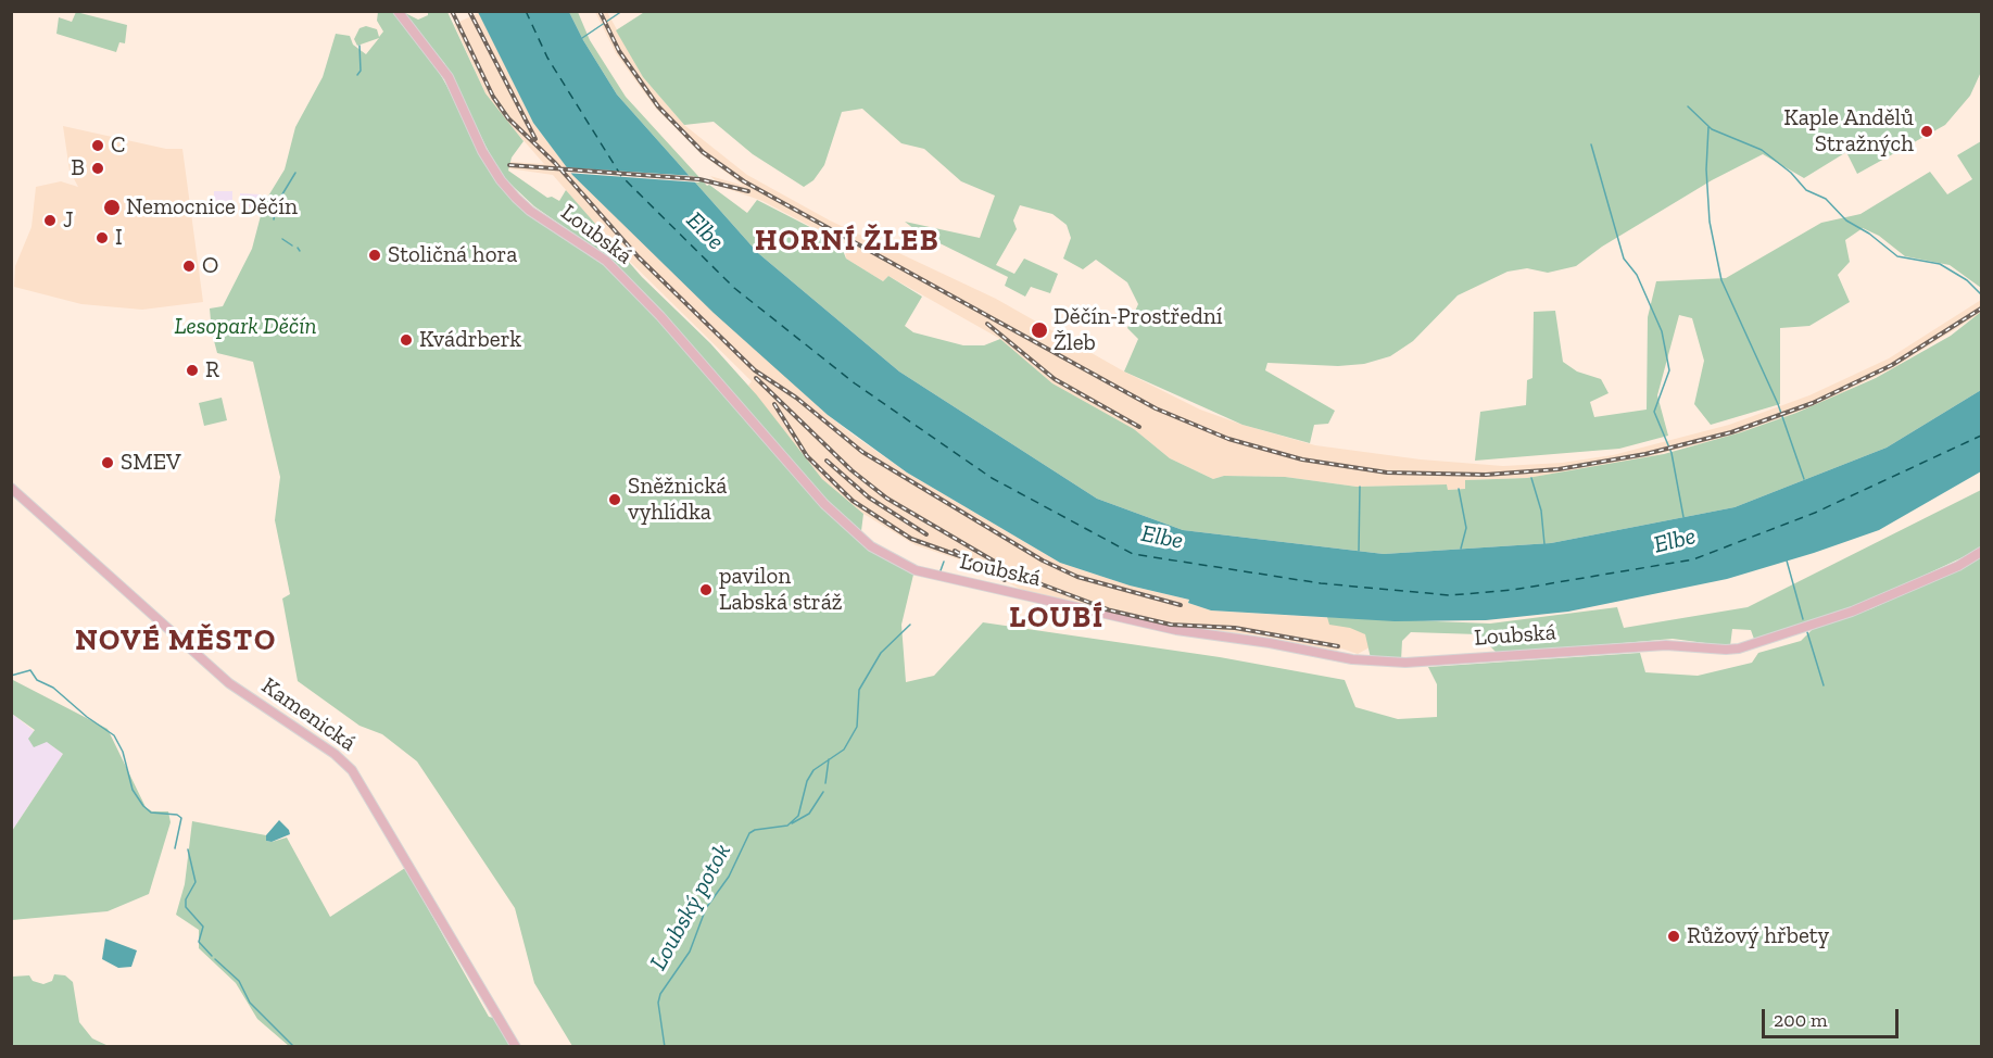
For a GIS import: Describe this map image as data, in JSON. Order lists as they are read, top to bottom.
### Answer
{
  "streets": {
    "main road": ["Loubská", "Kamenická"]
  },
  "districts": ["HORNÍ ŽLEB", "LOUBÍ", "NOVÉ MĚSTO"],
  "water": ["Elbe", "Loubský potok"],
  "parks": ["Lesopark Děčín"],
  "places": [
    "Kaple Andělů Stražných",
    "C",
    "B",
    "Nemocnice Děčín",
    "J",
    "I",
    "Stoličná hora",
    "O",
    "Děčín-Prostřední Žleb",
    "Kvádrberk",
    "R",
    "SMEV",
    "Sněžnická vyhlídka",
    "pavilon Labská stráž",
    "Růžový hřbety"
  ],
  "scale_bar": "200 m"
}
